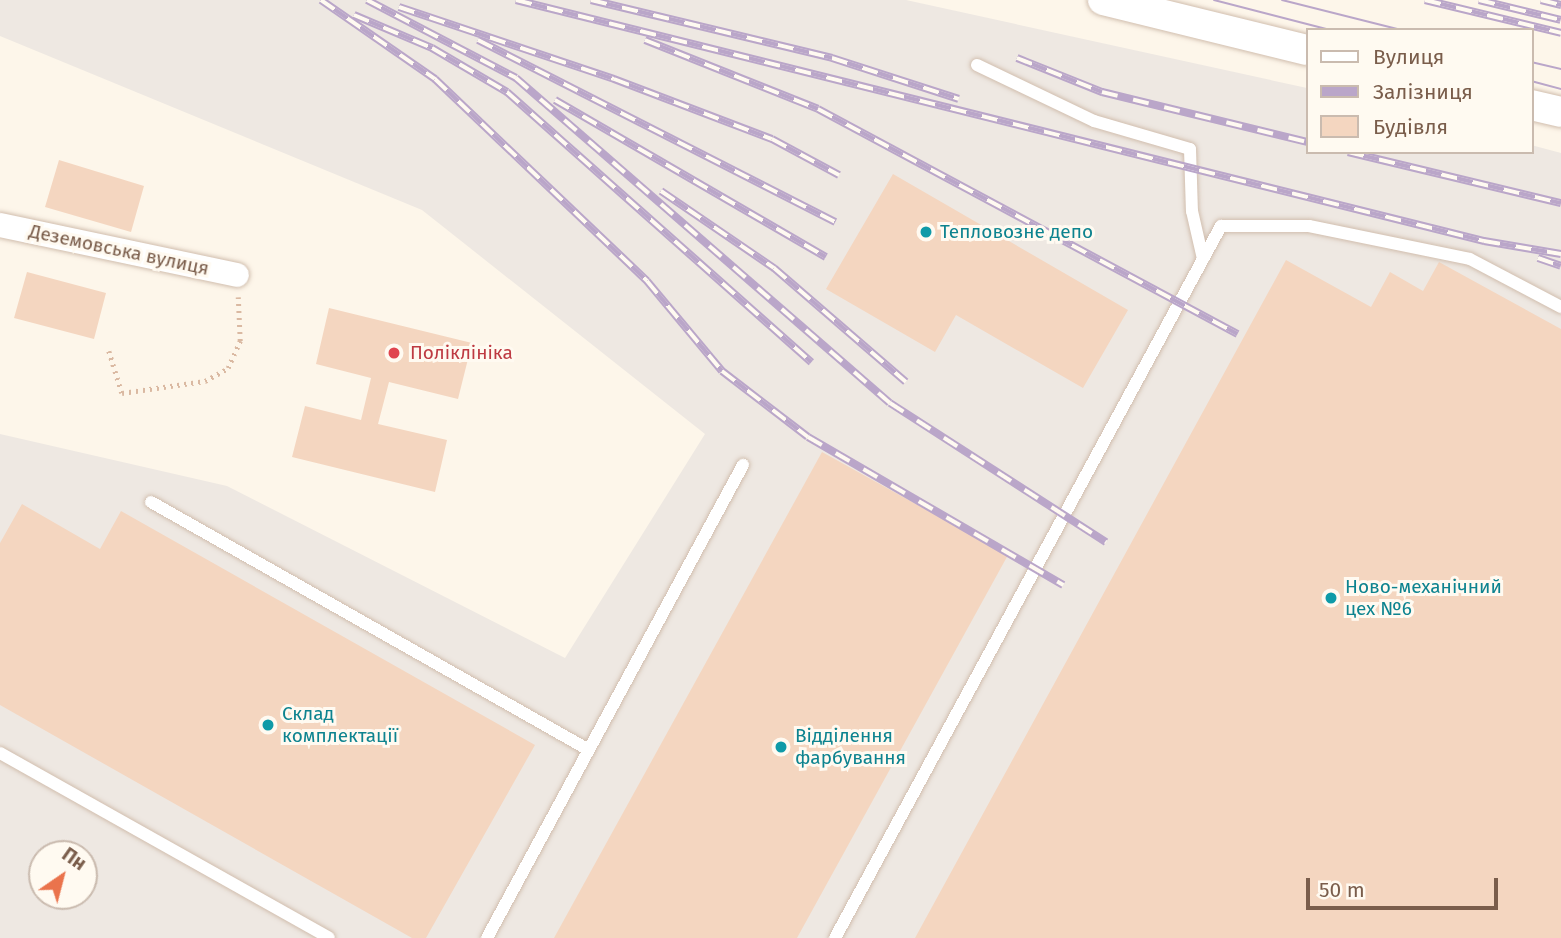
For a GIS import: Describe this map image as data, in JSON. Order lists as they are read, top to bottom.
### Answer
{
  "streets": {
    "street": ["Деземовська вулиця"]
  },
  "places": [
    "Тепловозне депо",
    "Поліклініка",
    "Ново-механічний цех №6",
    "Склад комплектації",
    "Відділення фарбування"
  ],
  "legend": ["Вулиця", "Залізниця", "Будівля"],
  "scale_bar": "50 m",
  "north": "top right"
}
